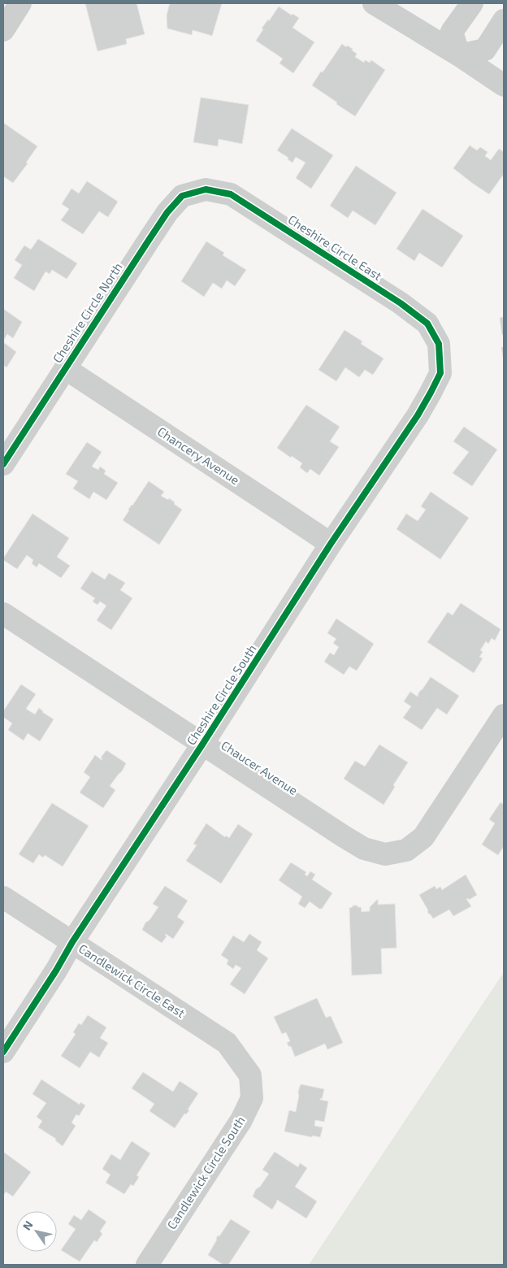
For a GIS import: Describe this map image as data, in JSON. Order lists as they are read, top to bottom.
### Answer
{
  "streets": {
    "street": [
      "Cheshire Circle East",
      "Cheshire Circle North",
      "Chancery Avenue",
      "Cheshire Circle South",
      "Chaucer Avenue",
      "Candlewick Circle East",
      "Candlewick Circle South"
    ]
  },
  "crossings": [
    ["Cheshire Circle East", "Cheshire Circle North"],
    ["Cheshire Circle East", "Cheshire Circle South"],
    ["Cheshire Circle North", "Chancery Avenue"],
    ["Chancery Avenue", "Cheshire Circle South"],
    ["Cheshire Circle South", "Chaucer Avenue"],
    ["Cheshire Circle South", "Candlewick Circle East"],
    ["Candlewick Circle East", "Candlewick Circle South"]
  ],
  "north": "top left"
}
